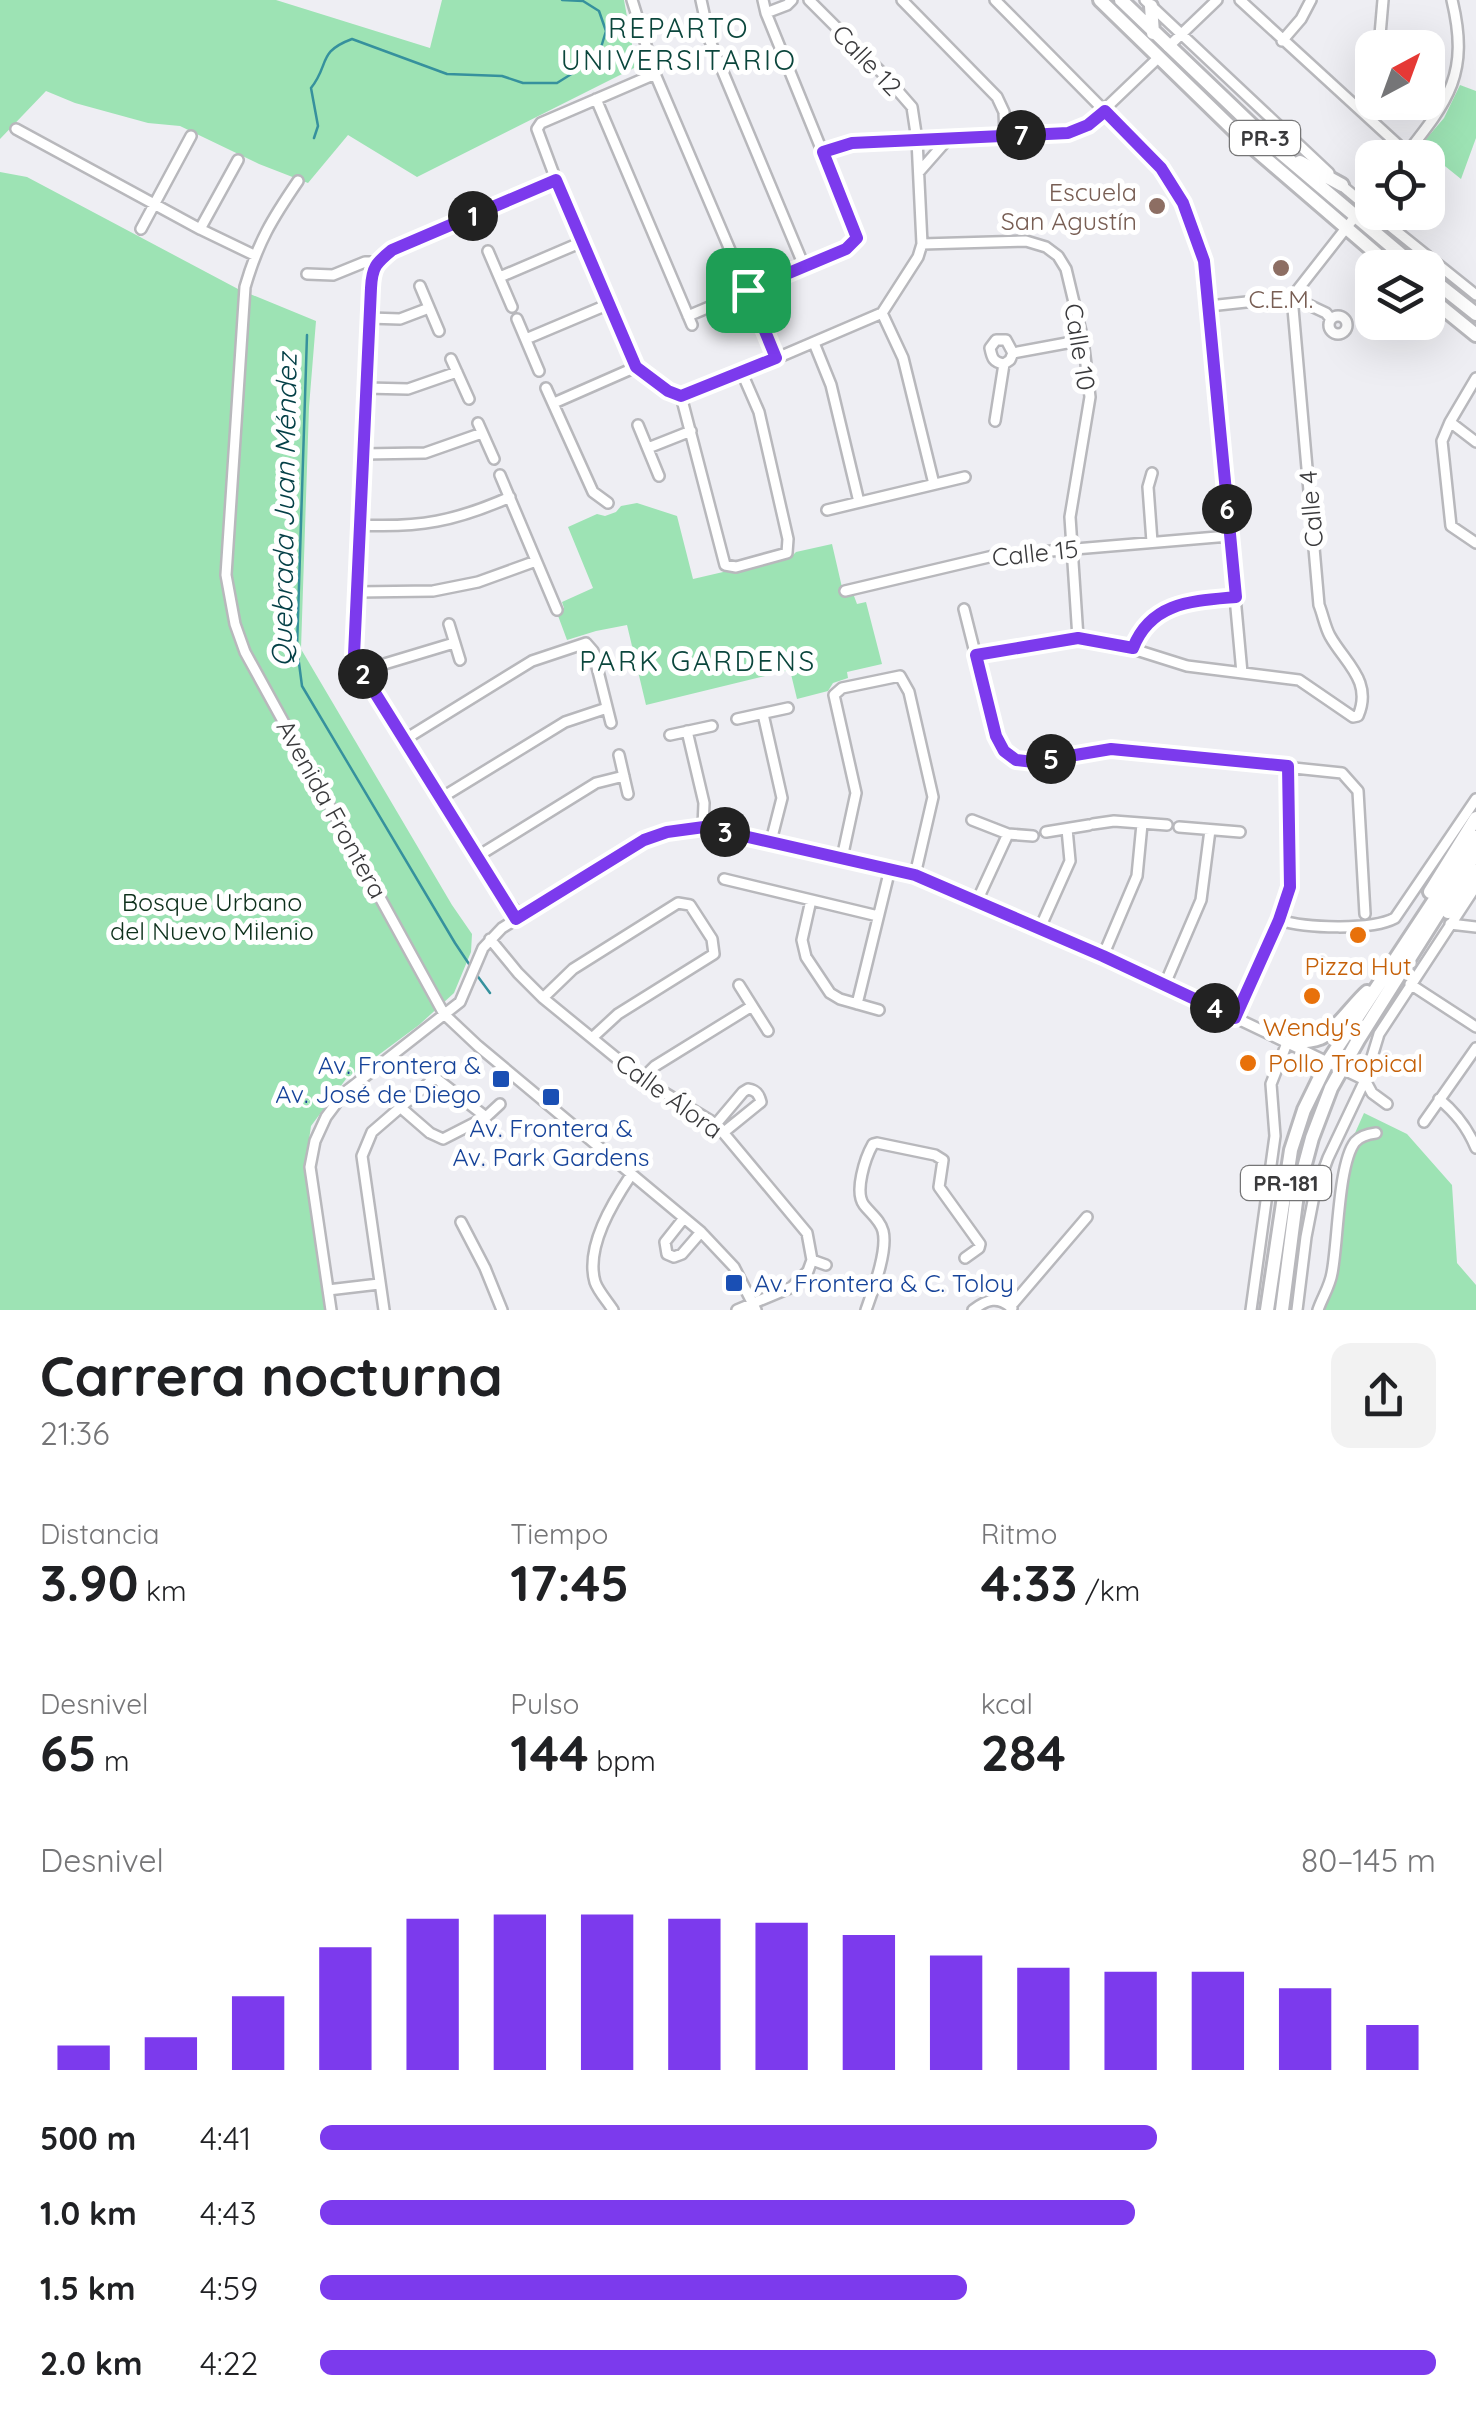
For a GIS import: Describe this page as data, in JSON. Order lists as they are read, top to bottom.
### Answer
{
  "streets": {
    "highway": ["PR-3", "PR-181"],
    "street": [
      "Calle 12",
      "Calle 10",
      "Calle 4",
      "Calle 15",
      "Avenida Frontera",
      "Calle Álora"
    ]
  },
  "crossings": [
    ["Calle 12", "Calle 10"],
    ["Calle 10", "Calle 15"]
  ],
  "districts": ["REPARTO UNIVERSITARIO", "PARK GARDENS"],
  "water": ["Quebrada Juan Méndez"],
  "parks": ["Bosque Urbano del Nuevo Milenio"],
  "places": {
    "other": [
      "Escuela San Agustín",
      "C.E.M.",
      "Pizza Hut",
      "Wendy's",
      "Pollo Tropical"
    ],
    "transit": ["Av. Frontera & Av. José de Diego", "Av. Frontera & Av. Park Gardens", "Av. Frontera & C. Toloy"]
  },
  "north": "top right",
  "page": {
    "pins": [
      "7",
      "1",
      "6",
      "2",
      "5",
      "3",
      "4"
    ],
    "heading": ["Carrera nocturna", "21:36"],
    "stats": [
      ["Distancia", "3.90 km"],
      ["Tiempo", "17:45"],
      ["Ritmo", "4:33 /km"],
      ["Desnivel", "65 m"],
      ["Pulso", "144 bpm"],
      ["kcal", "284"]
    ],
    "chart": ["Desnivel", "80–145 m"],
    "list": [
      {
        "name": "500 m",
        "note": "4:41"
      },
      {
        "name": "1.0 km",
        "note": "4:43"
      },
      {
        "name": "1.5 km",
        "note": "4:59"
      },
      {
        "name": "2.0 km",
        "note": "4:22"
      }
    ]
  }
}
